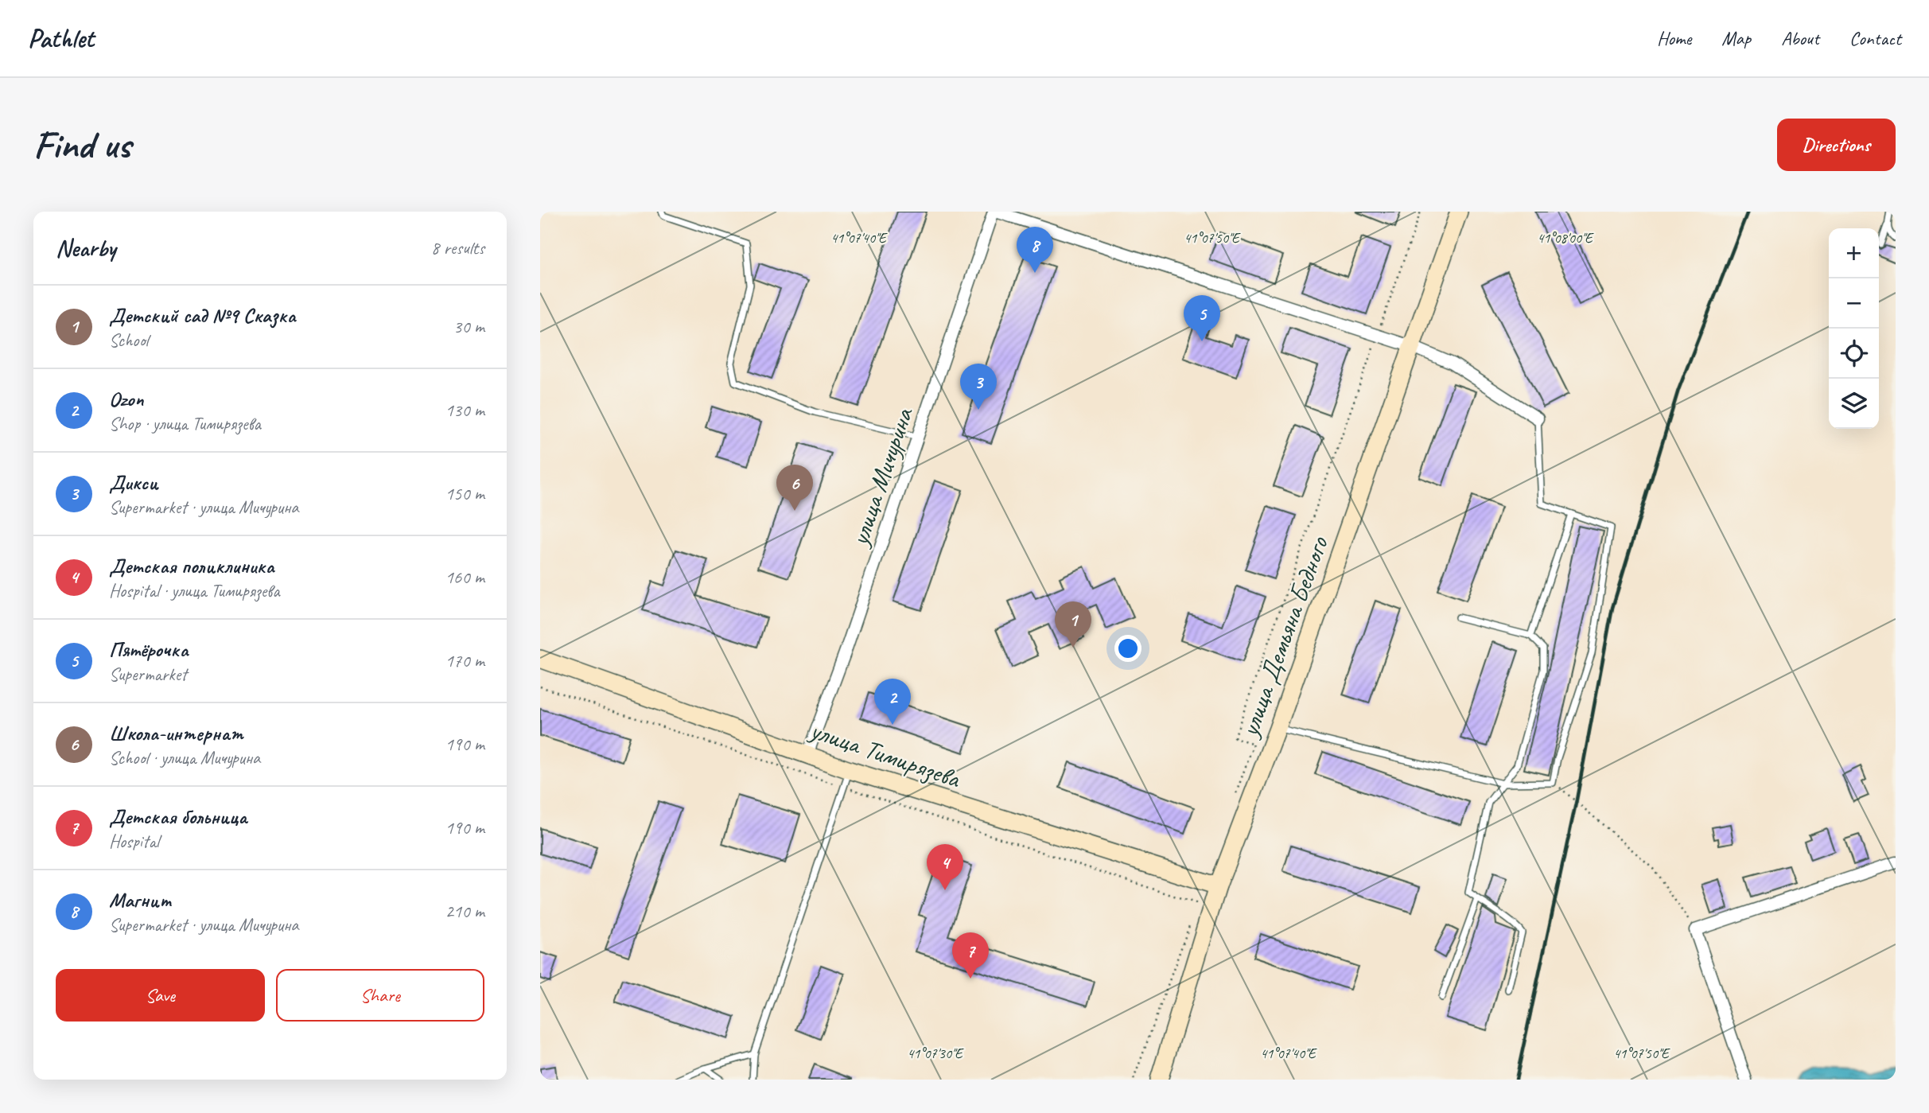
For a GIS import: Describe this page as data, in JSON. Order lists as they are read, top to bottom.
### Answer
{
  "streets": {
    "main road": ["улица Демьяна Бедного", "улица Тимирязева"],
    "street": ["улица Мичурина"]
  },
  "crossings": [
    ["улица Мичурина", "улица Тимирязева"],
    ["улица Демьяна Бедного", "улица Тимирязева"]
  ],
  "page": {
    "header": "Pathlet",
    "nav": [
      "Home",
      "Map",
      "About",
      "Contact"
    ],
    "buttons": [
      "Directions",
      ["Save", "Share"]
    ],
    "title": "Find us",
    "heading": ["Nearby", "8 results"],
    "pins": [
      "8",
      "5",
      "3",
      "6",
      "1",
      "2",
      "4",
      "7"
    ],
    "map_buttons": ["+", "−"],
    "list": [
      {
        "mark": "1",
        "name": "Детский сад №9 Сказка",
        "note": "School",
        "value": "30 m"
      },
      {
        "mark": "2",
        "name": "Ozon",
        "note": "Shop · улица Тимирязева",
        "value": "130 m"
      },
      {
        "mark": "3",
        "name": "Дикси",
        "note": "Supermarket · улица Мичурина",
        "value": "150 m"
      },
      {
        "mark": "4",
        "name": "Детская поликлиника",
        "note": "Hospital · улица Тимирязева",
        "value": "160 m"
      },
      {
        "mark": "5",
        "name": "Пятёрочка",
        "note": "Supermarket",
        "value": "170 m"
      },
      {
        "mark": "6",
        "name": "Школа-интернат",
        "note": "School · улица Мичурина",
        "value": "190 m"
      },
      {
        "mark": "7",
        "name": "Детская больница",
        "note": "Hospital",
        "value": "190 m"
      },
      {
        "mark": "8",
        "name": "Магнит",
        "note": "Supermarket · улица Мичурина",
        "value": "210 m"
      }
    ]
  },
  "coordinates": [
    "41°07'40\"E",
    "41°07'50\"E",
    "41°08'00\"E",
    "41°07'30\"E"
  ]
}
